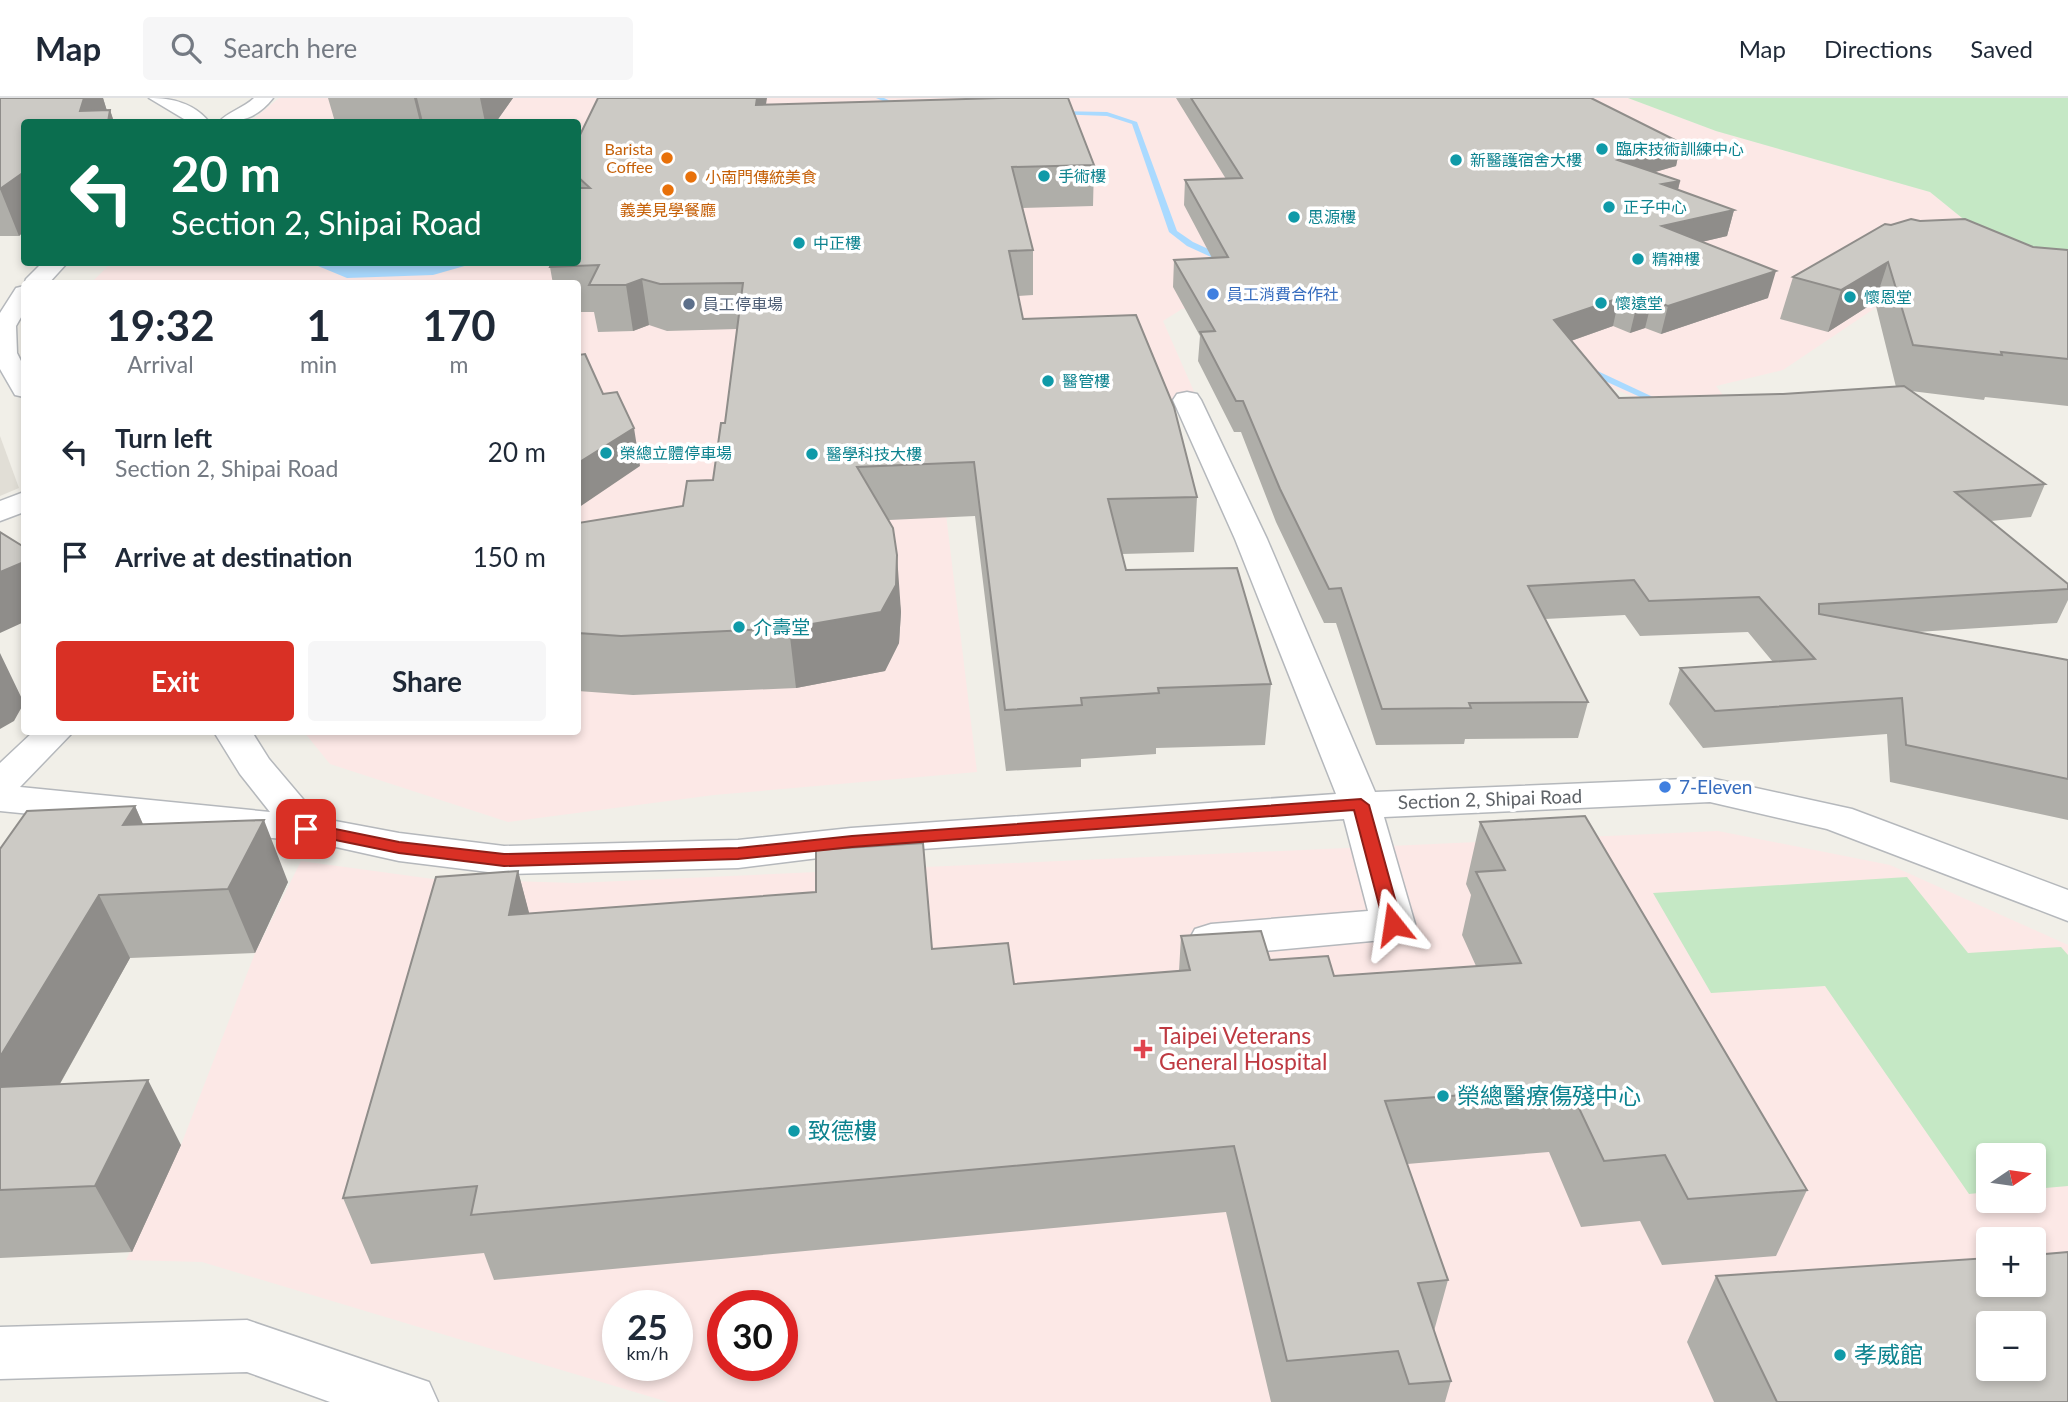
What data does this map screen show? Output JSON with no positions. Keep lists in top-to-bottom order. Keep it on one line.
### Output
{"streets":{"street":["Section 2, Shipai Road"]},"places":{"other":["臨床技術訓練中心","Barista Coffee","新醫護宿舍大樓","手術樓","小南門傳統美食","義美見學餐廳","正子中心","思源樓","中正樓","精神樓","員工消費合作社","懷恩堂","懷遠堂","員工停車場","醫管樓","榮總立體停車場","醫學科技大樓","介壽堂","7-Eleven","榮總醫療傷殘中心","致德樓","孝威館"],"health":["Taipei Veterans General Hospital"]},"north":"right","page":{"header":"Map","search":"Search here","nav":["Map","Directions","Saved"],"turn":["20 m","Section 2, Shipai Road"],"eta":["19:32","Arrival","1","min","170","m"],"list":[{"name":"Turn left","note":"Section 2, Shipai Road","value":"20 m"},{"name":"Arrive at destination","value":"150 m"}],"buttons":["Exit","Share"],"map_buttons":["+","−"],"speed":"25 km/h","limit":"30"}}
